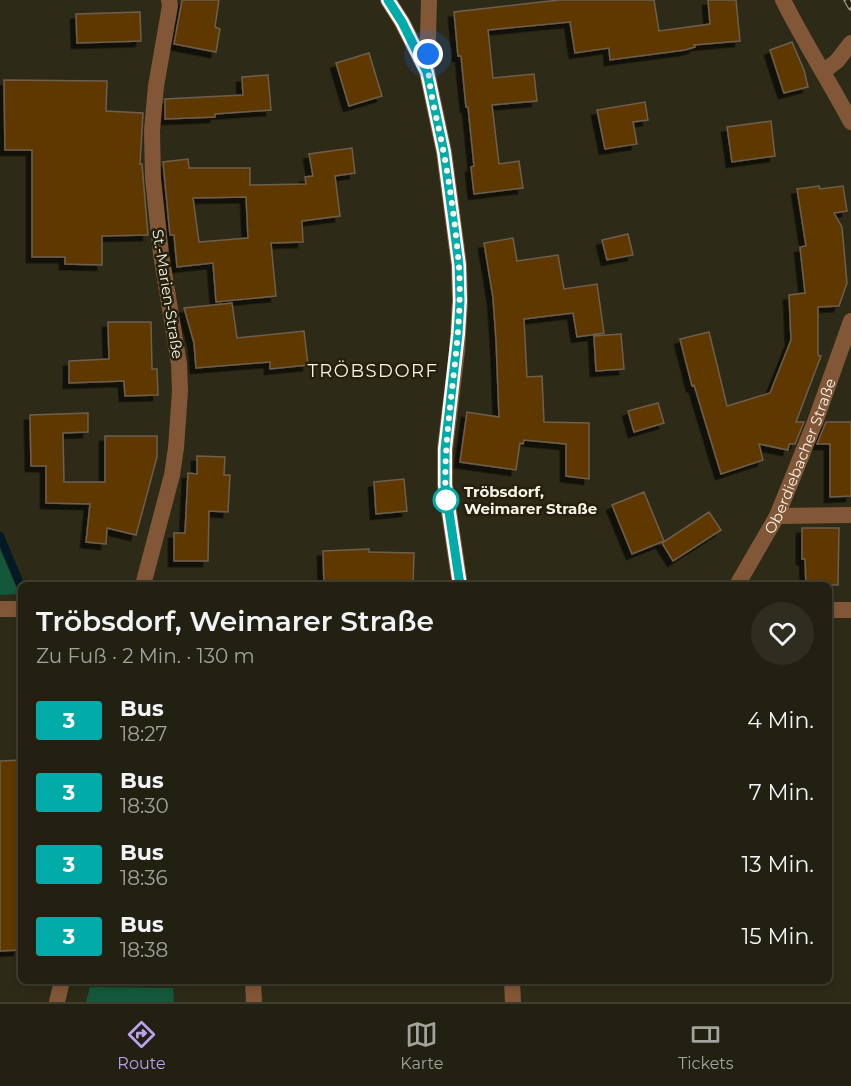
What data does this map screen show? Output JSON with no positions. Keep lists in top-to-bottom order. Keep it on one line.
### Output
{"streets":{"street":["St.-Marien-Straße","Oberdiebacher Straße"]},"districts":["TRÖBSDORF"],"places":["Tröbsdorf, Weimarer Straße"],"lines":["bus line 3"],"page":{"heading":["Tröbsdorf, Weimarer Straße","Zu Fuß · 2 Min. · 130 m"],"list":[{"mark":"3","name":"Bus","note":"18:27","value":"4 Min."},{"mark":"3","name":"Bus","note":"18:30","value":"7 Min."},{"mark":"3","name":"Bus","note":"18:36","value":"13 Min."},{"mark":"3","name":"Bus","note":"18:38","value":"15 Min."}],"tabs":["Route","Karte","Tickets"]}}
